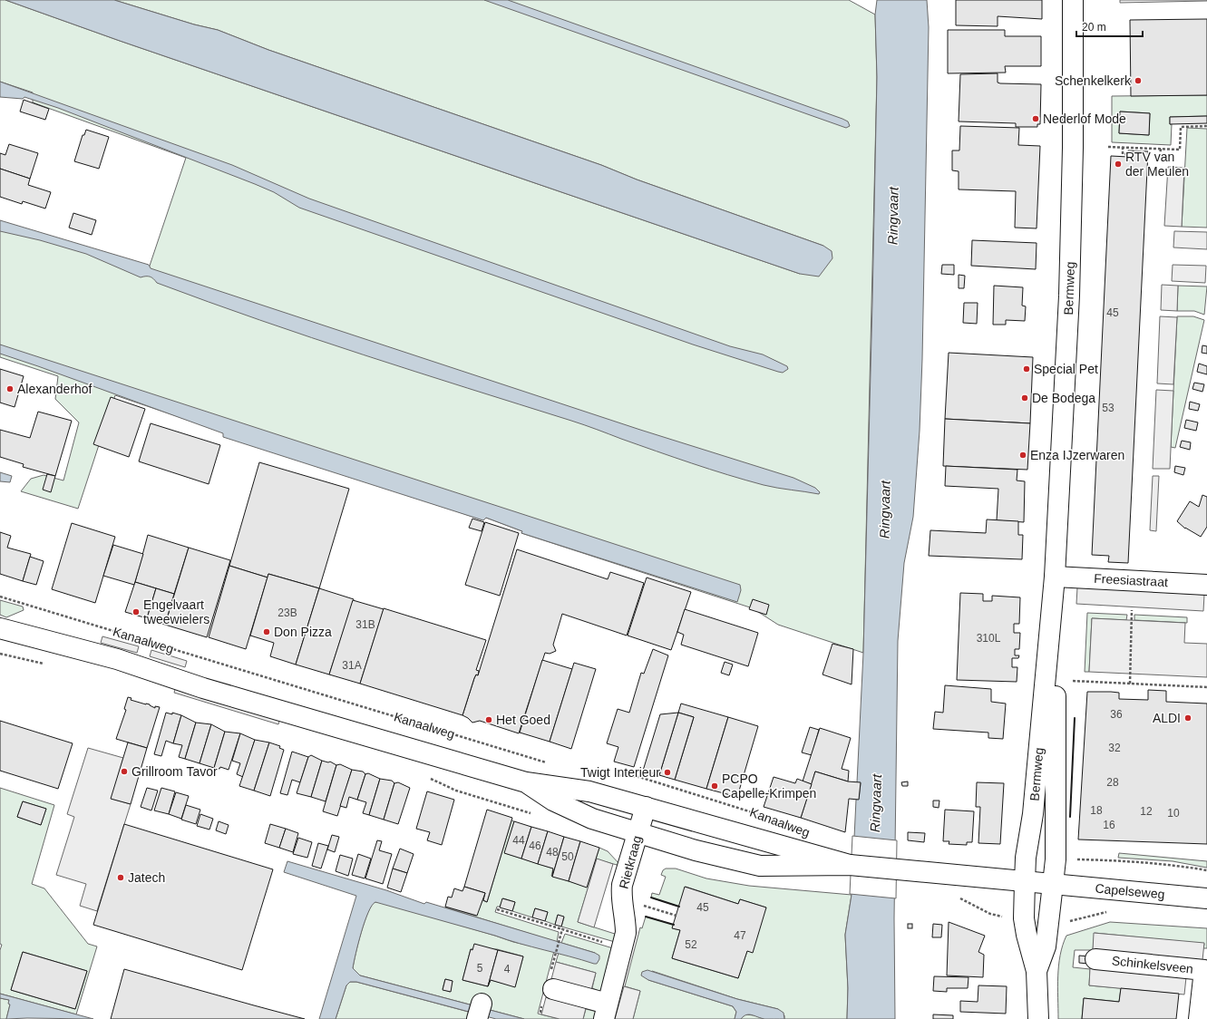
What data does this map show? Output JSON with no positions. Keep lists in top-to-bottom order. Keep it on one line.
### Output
{"streets":{"street":["Bermweg","Freesiastraat","Kanaalweg","Rietkraag","Capelseweg","Schinkelsveen"]},"crossings":[["Bermweg","Freesiastraat"],["Bermweg","Kanaalweg"],["Bermweg","Capelseweg"],["Kanaalweg","Rietkraag"],["Kanaalweg","Capelseweg"]],"water":["Ringvaart"],"places":["Schenkelkerk","Nederlof Mode","RTV van der Meulen","Special Pet","Alexanderhof","De Bodega","Enza IJzerwaren","Engelvaart tweewielers","Don Pizza","ALDI","Het Goed","Grillroom Tavor","Twigt Interieur","PCPO Capelle-Krimpen","Jatech"],"house_numbers":["45","53","23B","31B","310L","31A","36","32","28","18","12","10","16","44","46","48","50","45","47","52","5","4"],"scale_bar":"20 m"}
